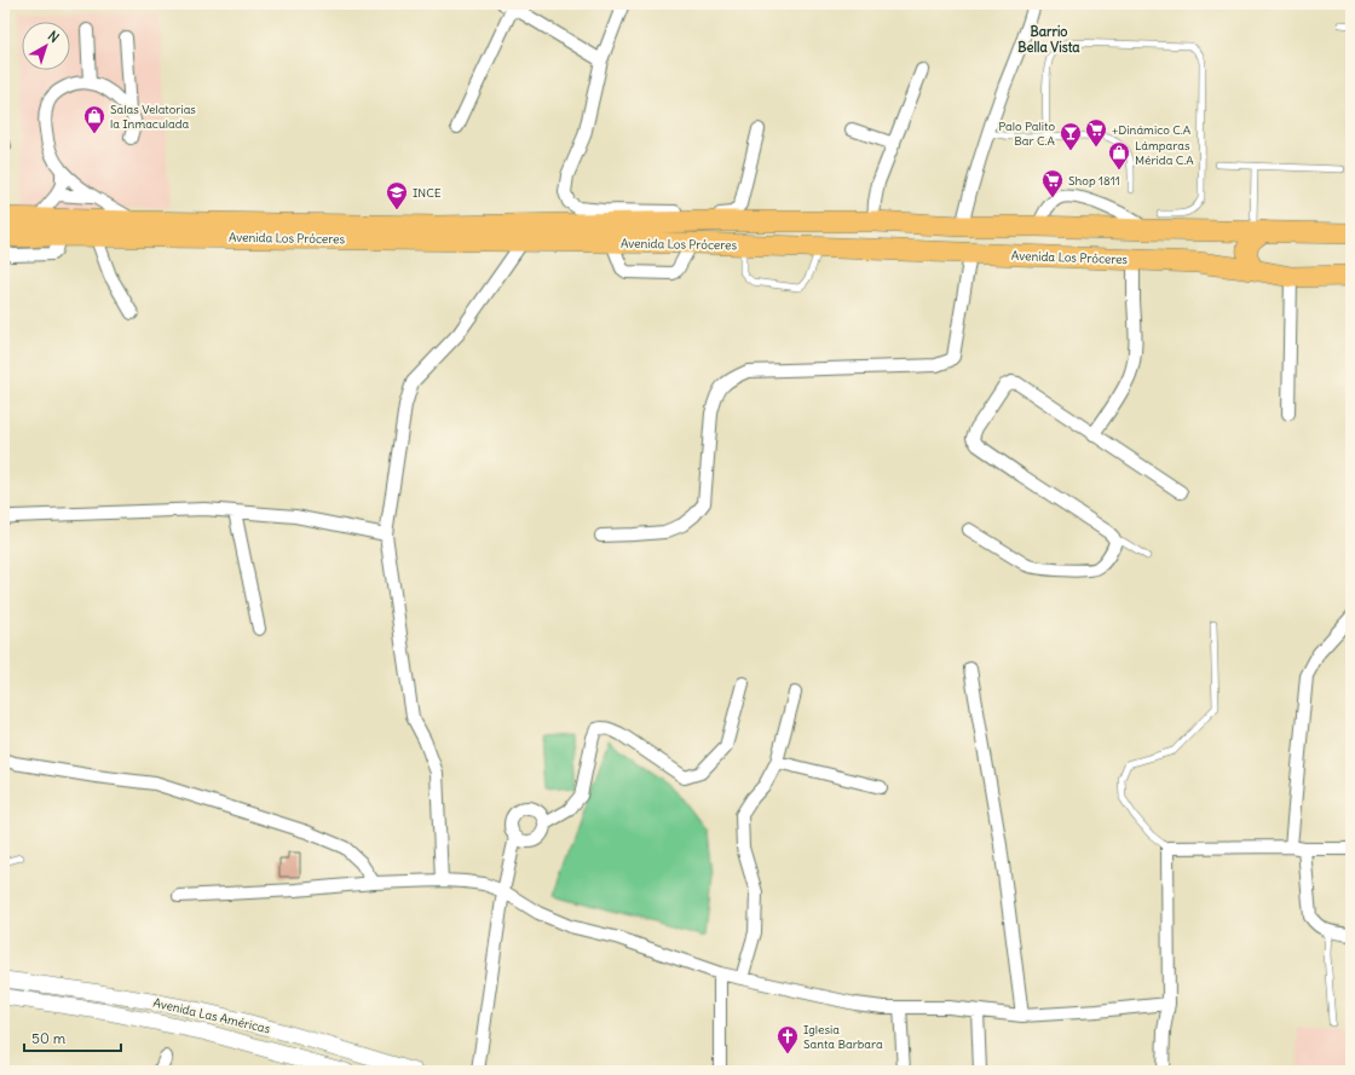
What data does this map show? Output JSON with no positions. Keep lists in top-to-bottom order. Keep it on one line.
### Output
{"streets":{"highway":["Avenida Los Próceres"],"street":["Avenida Las Américas"]},"districts":["Barrio Bella Vista"],"places":{"shop":["Salas Velatorias la Inmaculada","Lámparas Mérida C.A"],"supermarket":["+Dinámico C.A","Shop 1811"],"bar":["Palo Palito Bar C.A"],"school or university":["INCE"],"church":["Iglesia Santa Barbara"]},"scale_bar":"50 m","north":"top right"}
